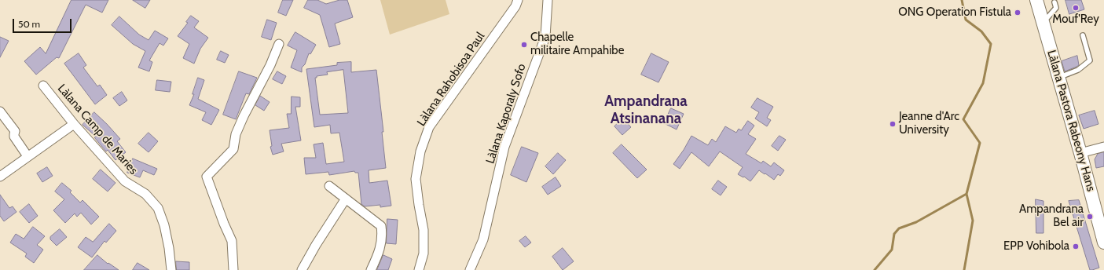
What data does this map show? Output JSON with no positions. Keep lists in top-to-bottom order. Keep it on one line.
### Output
{"streets":{"main road":["Làlana Pastora Rabeony Hans"],"street":["Làlana Rahobisoa Paul","Làlana Kaporaly Sofo","Làlana Camp de Maries"]},"districts":["Ampandrana Atsinanana"],"places":["Mouf'Rey","ONG Operation Fistula","Chapelle militaire Ampahibe","Jeanne d'Arc University","Ampandrana Bel air","EPP Vohibola"],"scale_bar":"50 m"}
